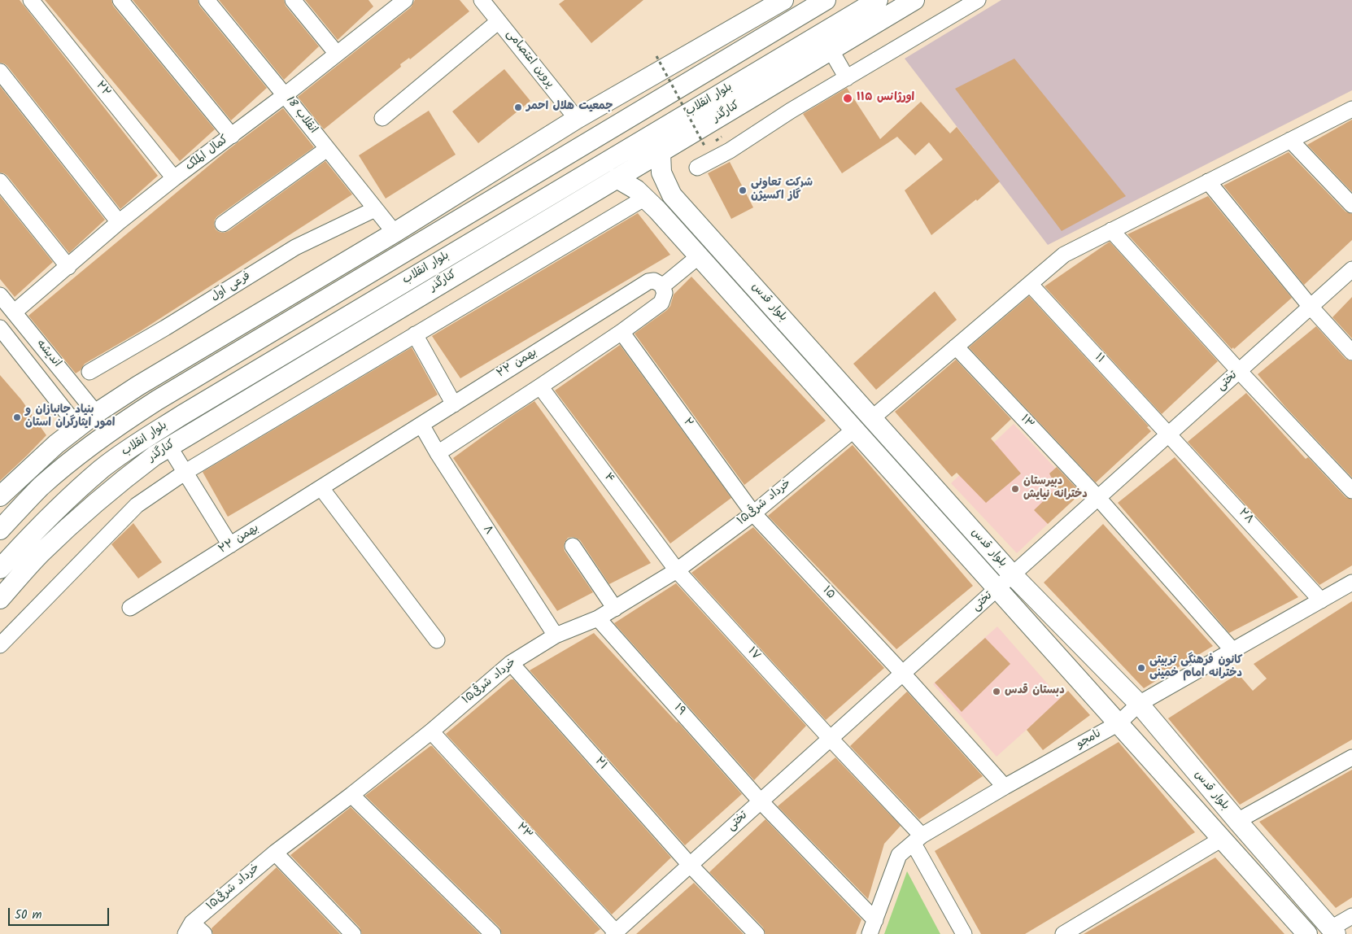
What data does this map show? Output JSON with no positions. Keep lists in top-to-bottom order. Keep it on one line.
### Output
{"streets":{"main road":["بلوار انقلاب","کنارگذر","بلوار قدس"],"street":["پروین اعتصامی","۲۲","انقلاب 18","کمال الملک","فرعی اول","اندیشه","۱۱","۲۲ بهمن","تختی","۱۳","۲","۴","۱۵خرداد شرقی","۲۸","۸","۱۵","۱۷","۱۹","نامجو","۲۱","۲۳"]},"crossings":[["۲۲","کمال الملک"],["کنارگذر","بلوار قدس"],["انقلاب 18","کمال الملک"],["انقلاب 18","فرعی اول"],["کمال الملک","اندیشه"],["بلوار قدس","تختی"],["بلوار قدس","۱۵خرداد شرقی"],["بلوار قدس","نامجو"],["۱۱","تختی"],["۱۱","۲۸"],["۲۲ بهمن","۸"],["تختی","۱۳"],["تختی","۲۸"],["تختی","۱۵"],["تختی","۱۷"],["تختی","۱۹"],["تختی","۲۱"],["تختی","۲۳"],["۱۳","نامجو"],["۲","۱۵خرداد شرقی"],["۲","۱۵"],["۴","۱۵خرداد شرقی"],["۴","۱۷"],["۱۵خرداد شرقی","۸"],["۱۵خرداد شرقی","۱۵"],["۱۵خرداد شرقی","۱۷"],["۱۵خرداد شرقی","۱۹"],["۱۵خرداد شرقی","۲۱"],["۱۵خرداد شرقی","۲۳"],["۲۸","نامجو"],["۱۵","نامجو"],["۱۷","نامجو"],["۱۹","نامجو"]],"places":["اورژانس ۱۱۵","جمعیت هلال احمر","شرکت تعاونی گاز اکسیژن","بنیاد جانبازان و امور ایثارگران استان","دبیرستان دخترانه نیایش","کانون فرهنگی تربیتی دخترانه امام خمینی","دبستان قدس"],"scale_bar":"50 m"}
